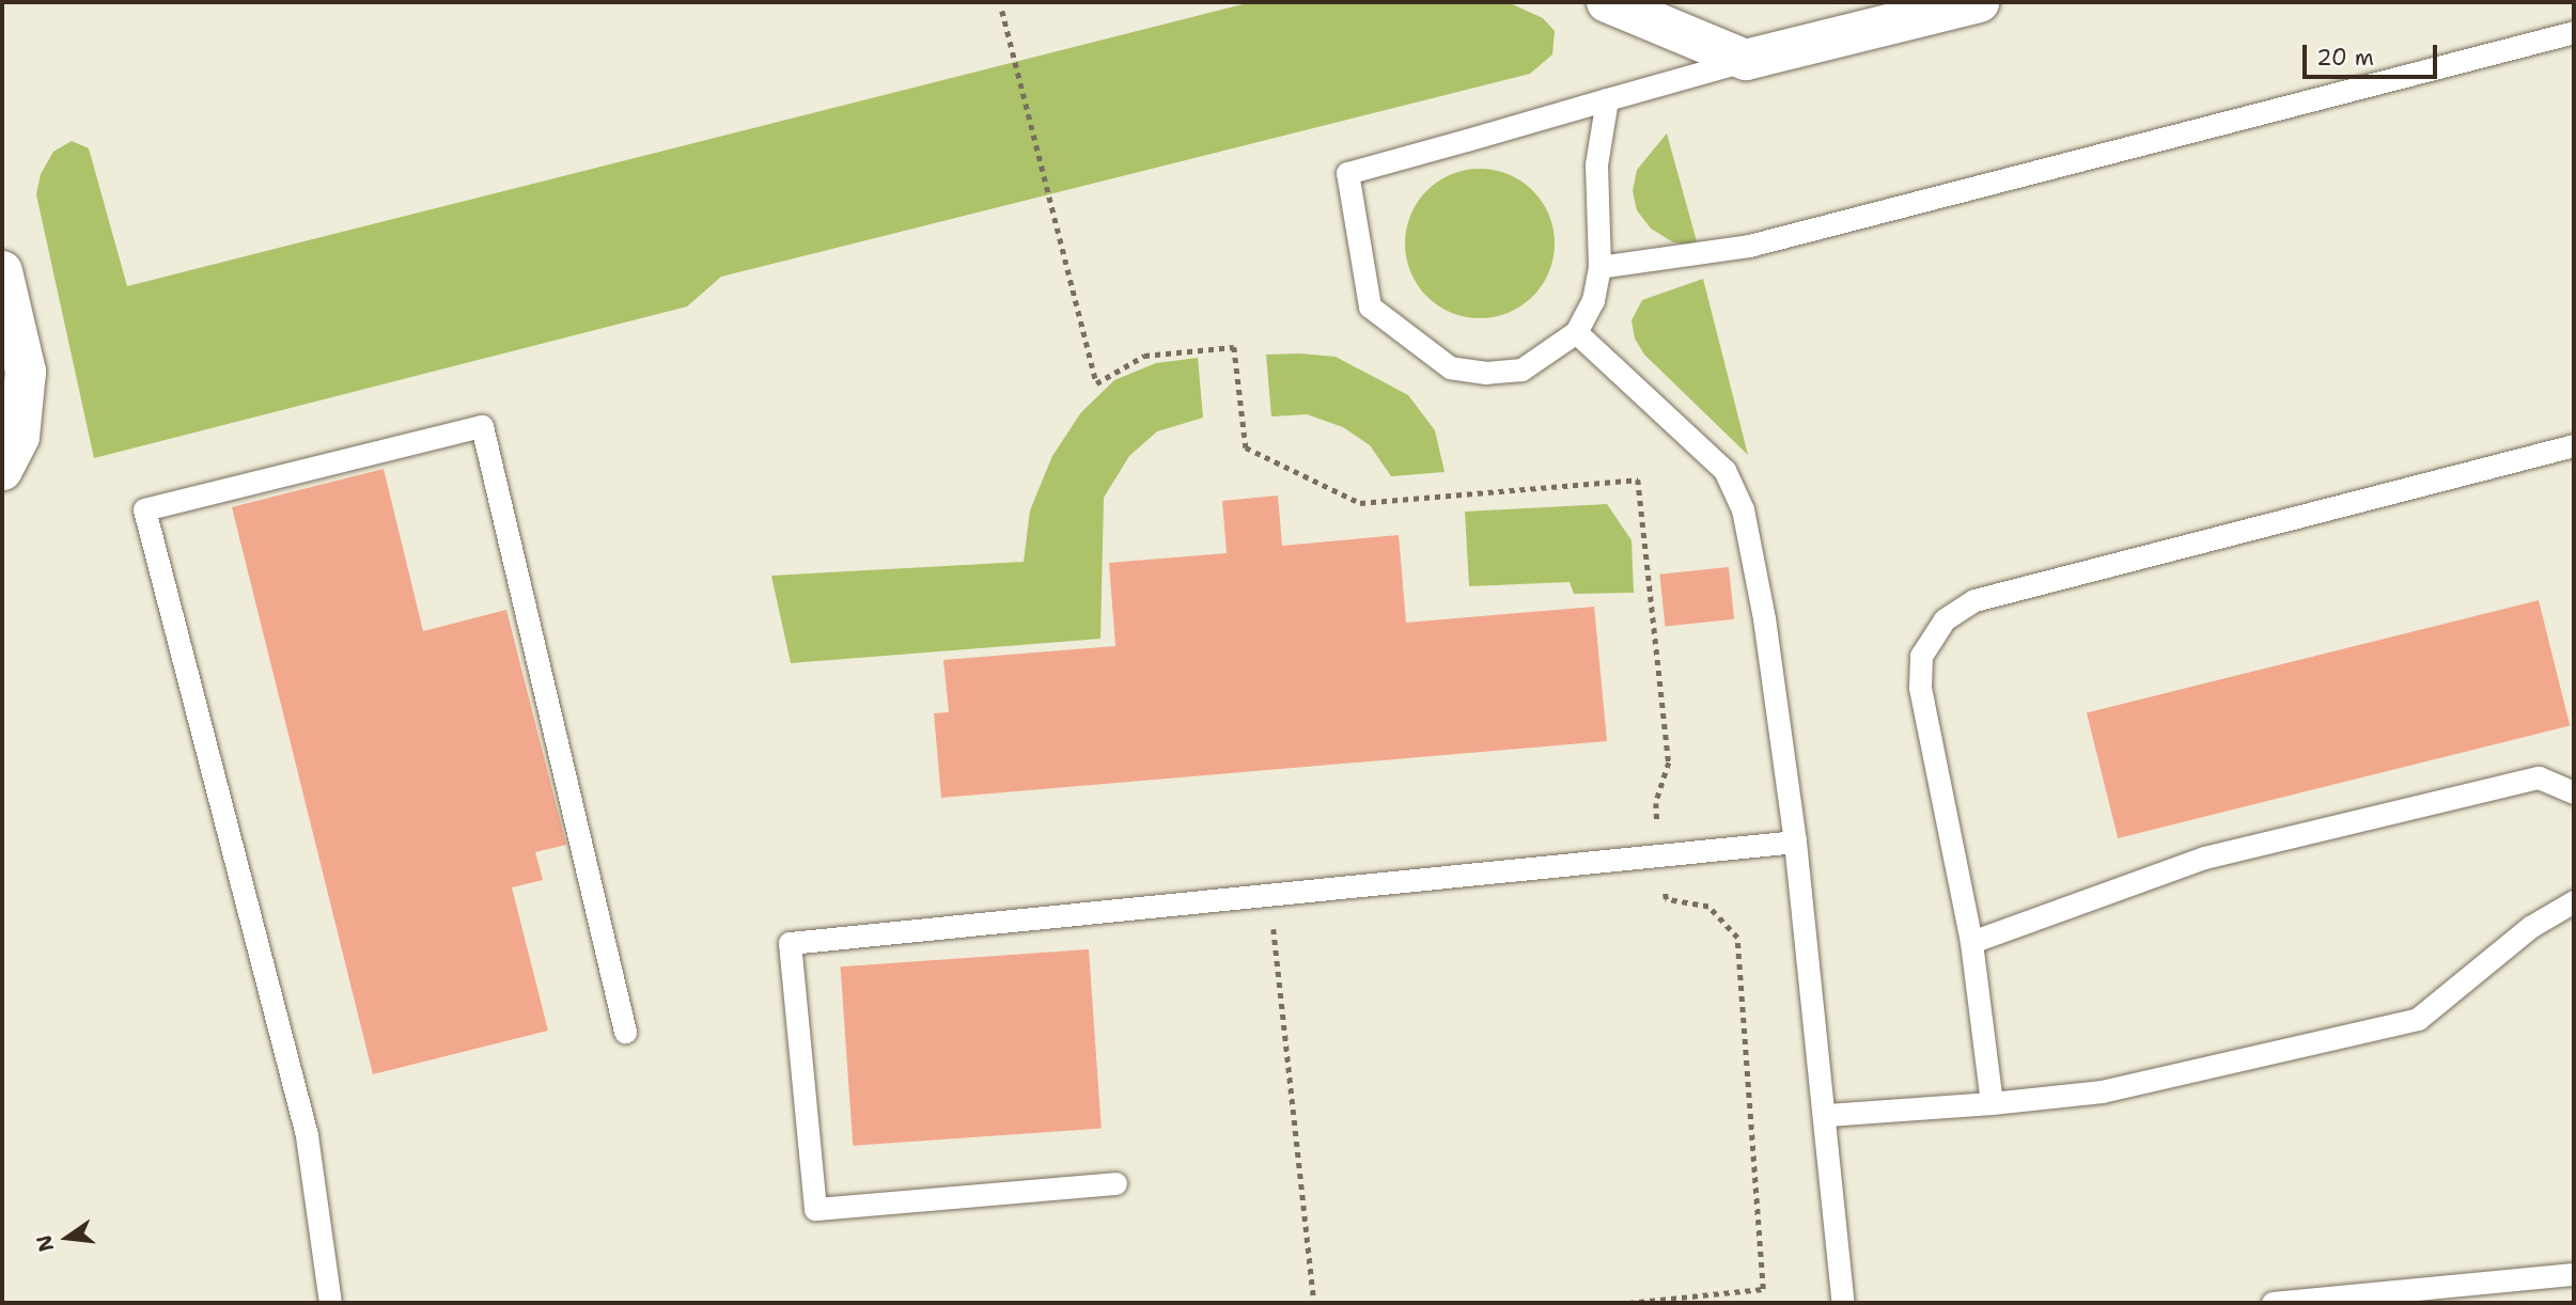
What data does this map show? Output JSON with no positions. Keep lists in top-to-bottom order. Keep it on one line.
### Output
{"scale_bar":"20 m","north":"left"}
